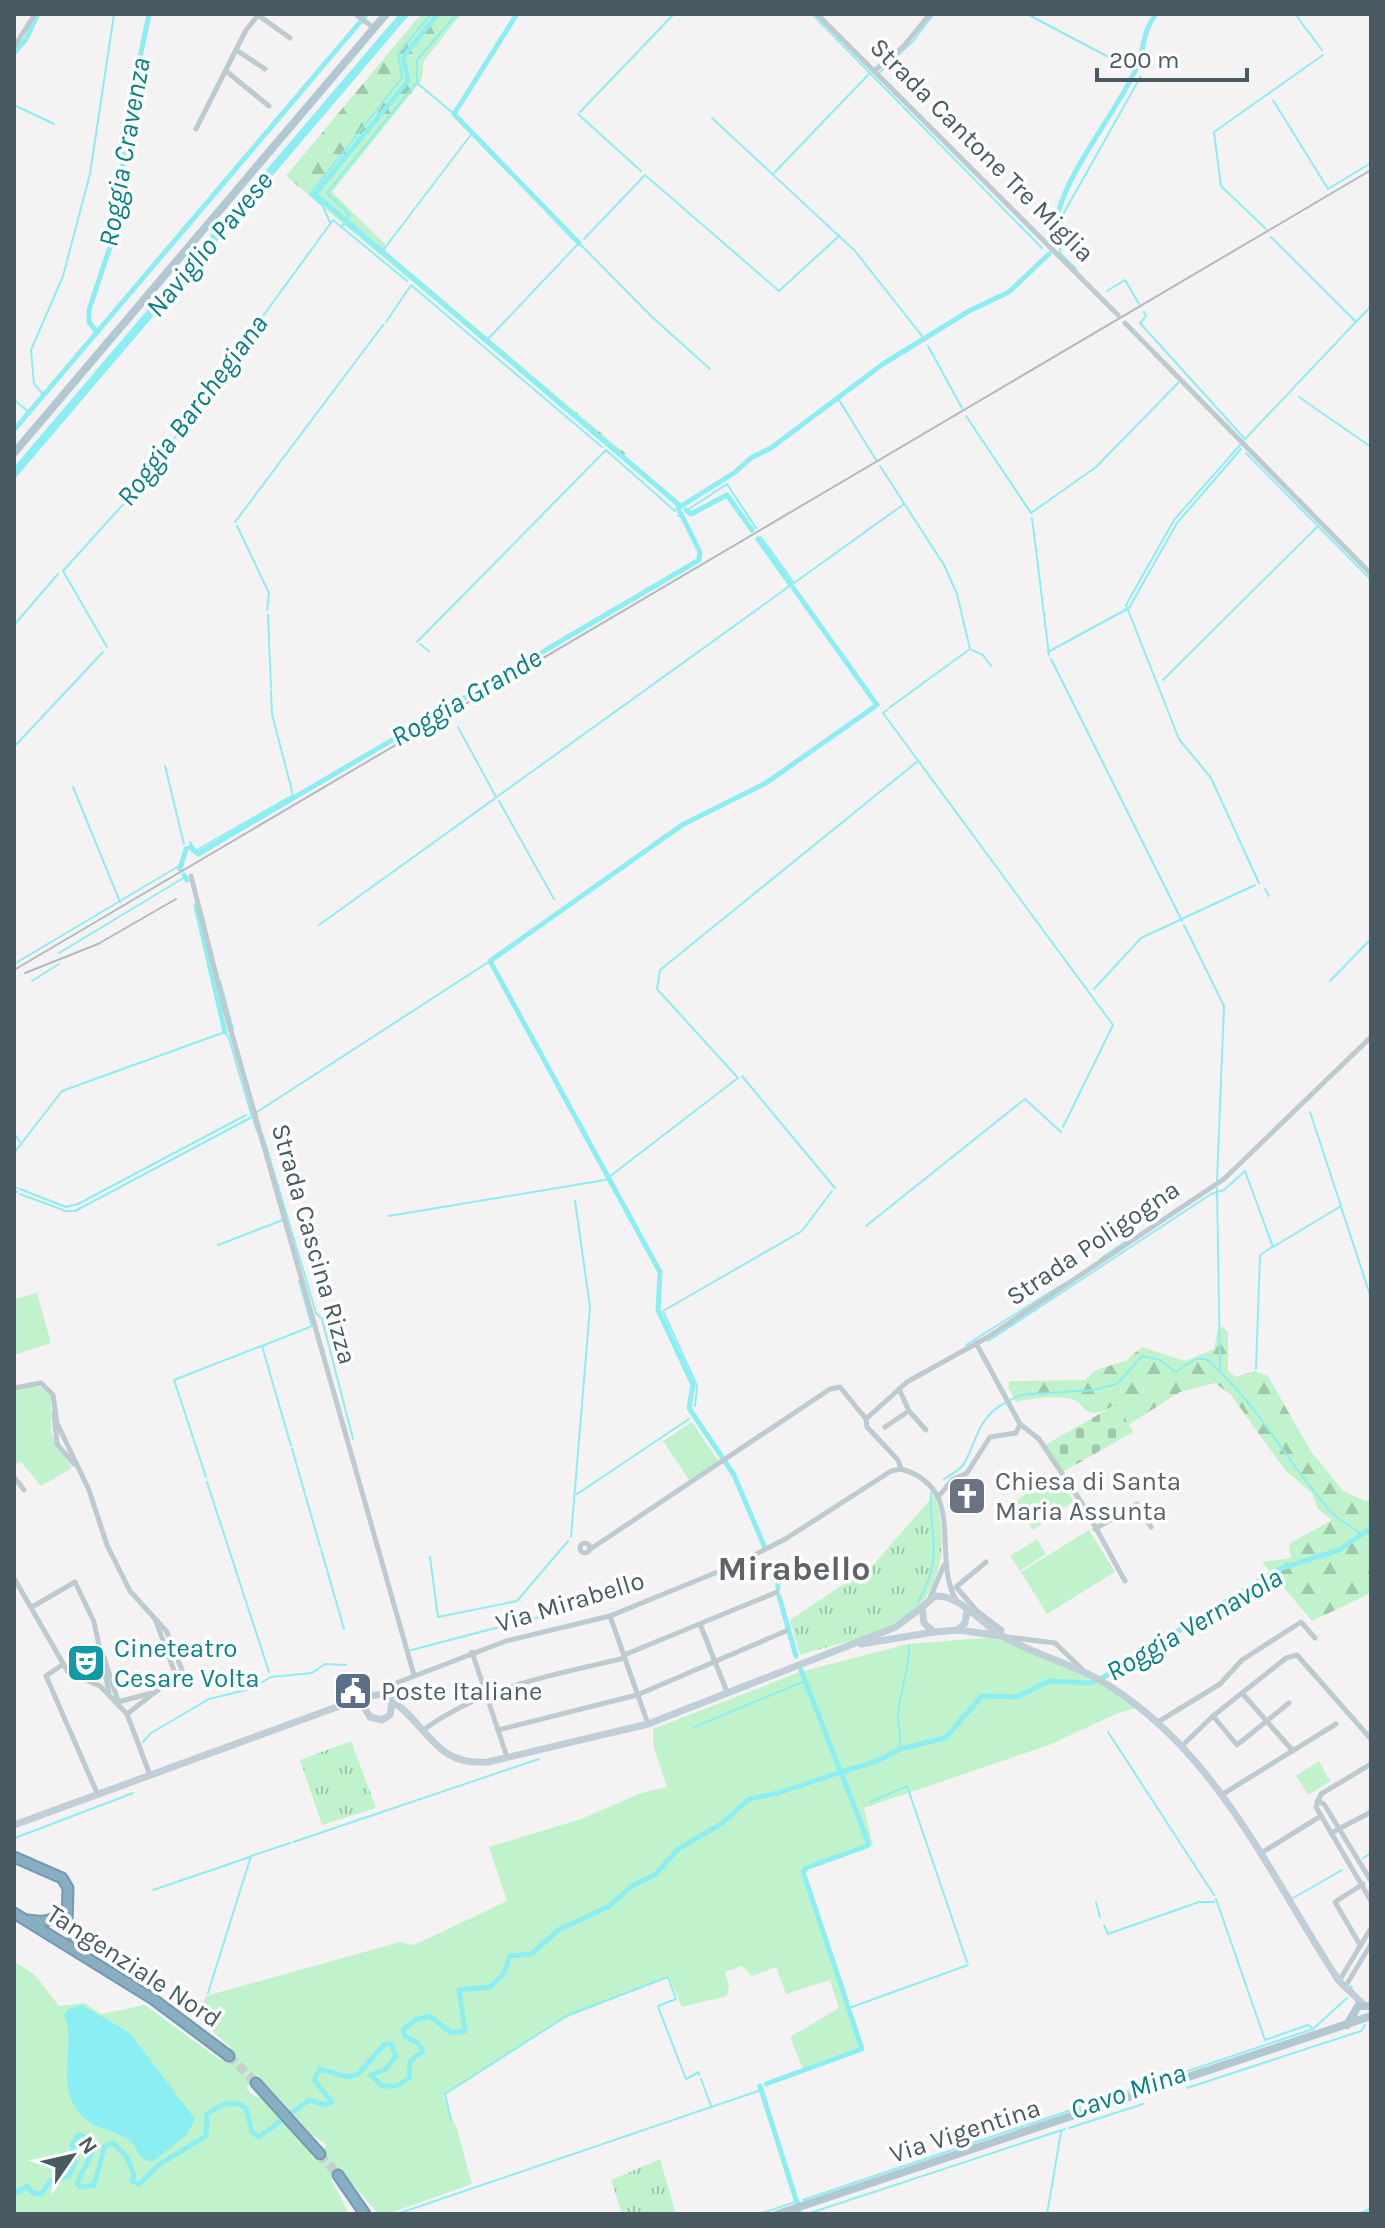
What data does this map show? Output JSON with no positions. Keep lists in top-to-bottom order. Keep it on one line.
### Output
{"streets":{"highway":["Tangenziale Nord"],"main road":["Via Vigentina"],"street":["Strada Cantone Tre Miglia","Strada Poligogna","Strada Cascina Rizza","Via Mirabello"]},"crossings":[["Strada Cascina Rizza","Via Mirabello"]],"districts":["Mirabello"],"water":["Roggia Cravenza","Naviglio Pavese","Roggia Barchegiana","Roggia Grande","Roggia Vernavola","Cavo Mina"],"places":{"church":["Chiesa di Santa Maria Assunta"],"theatre":["Cineteatro Cesare Volta"],"public building":["Poste Italiane"]},"scale_bar":"200 m","north":"top right"}
